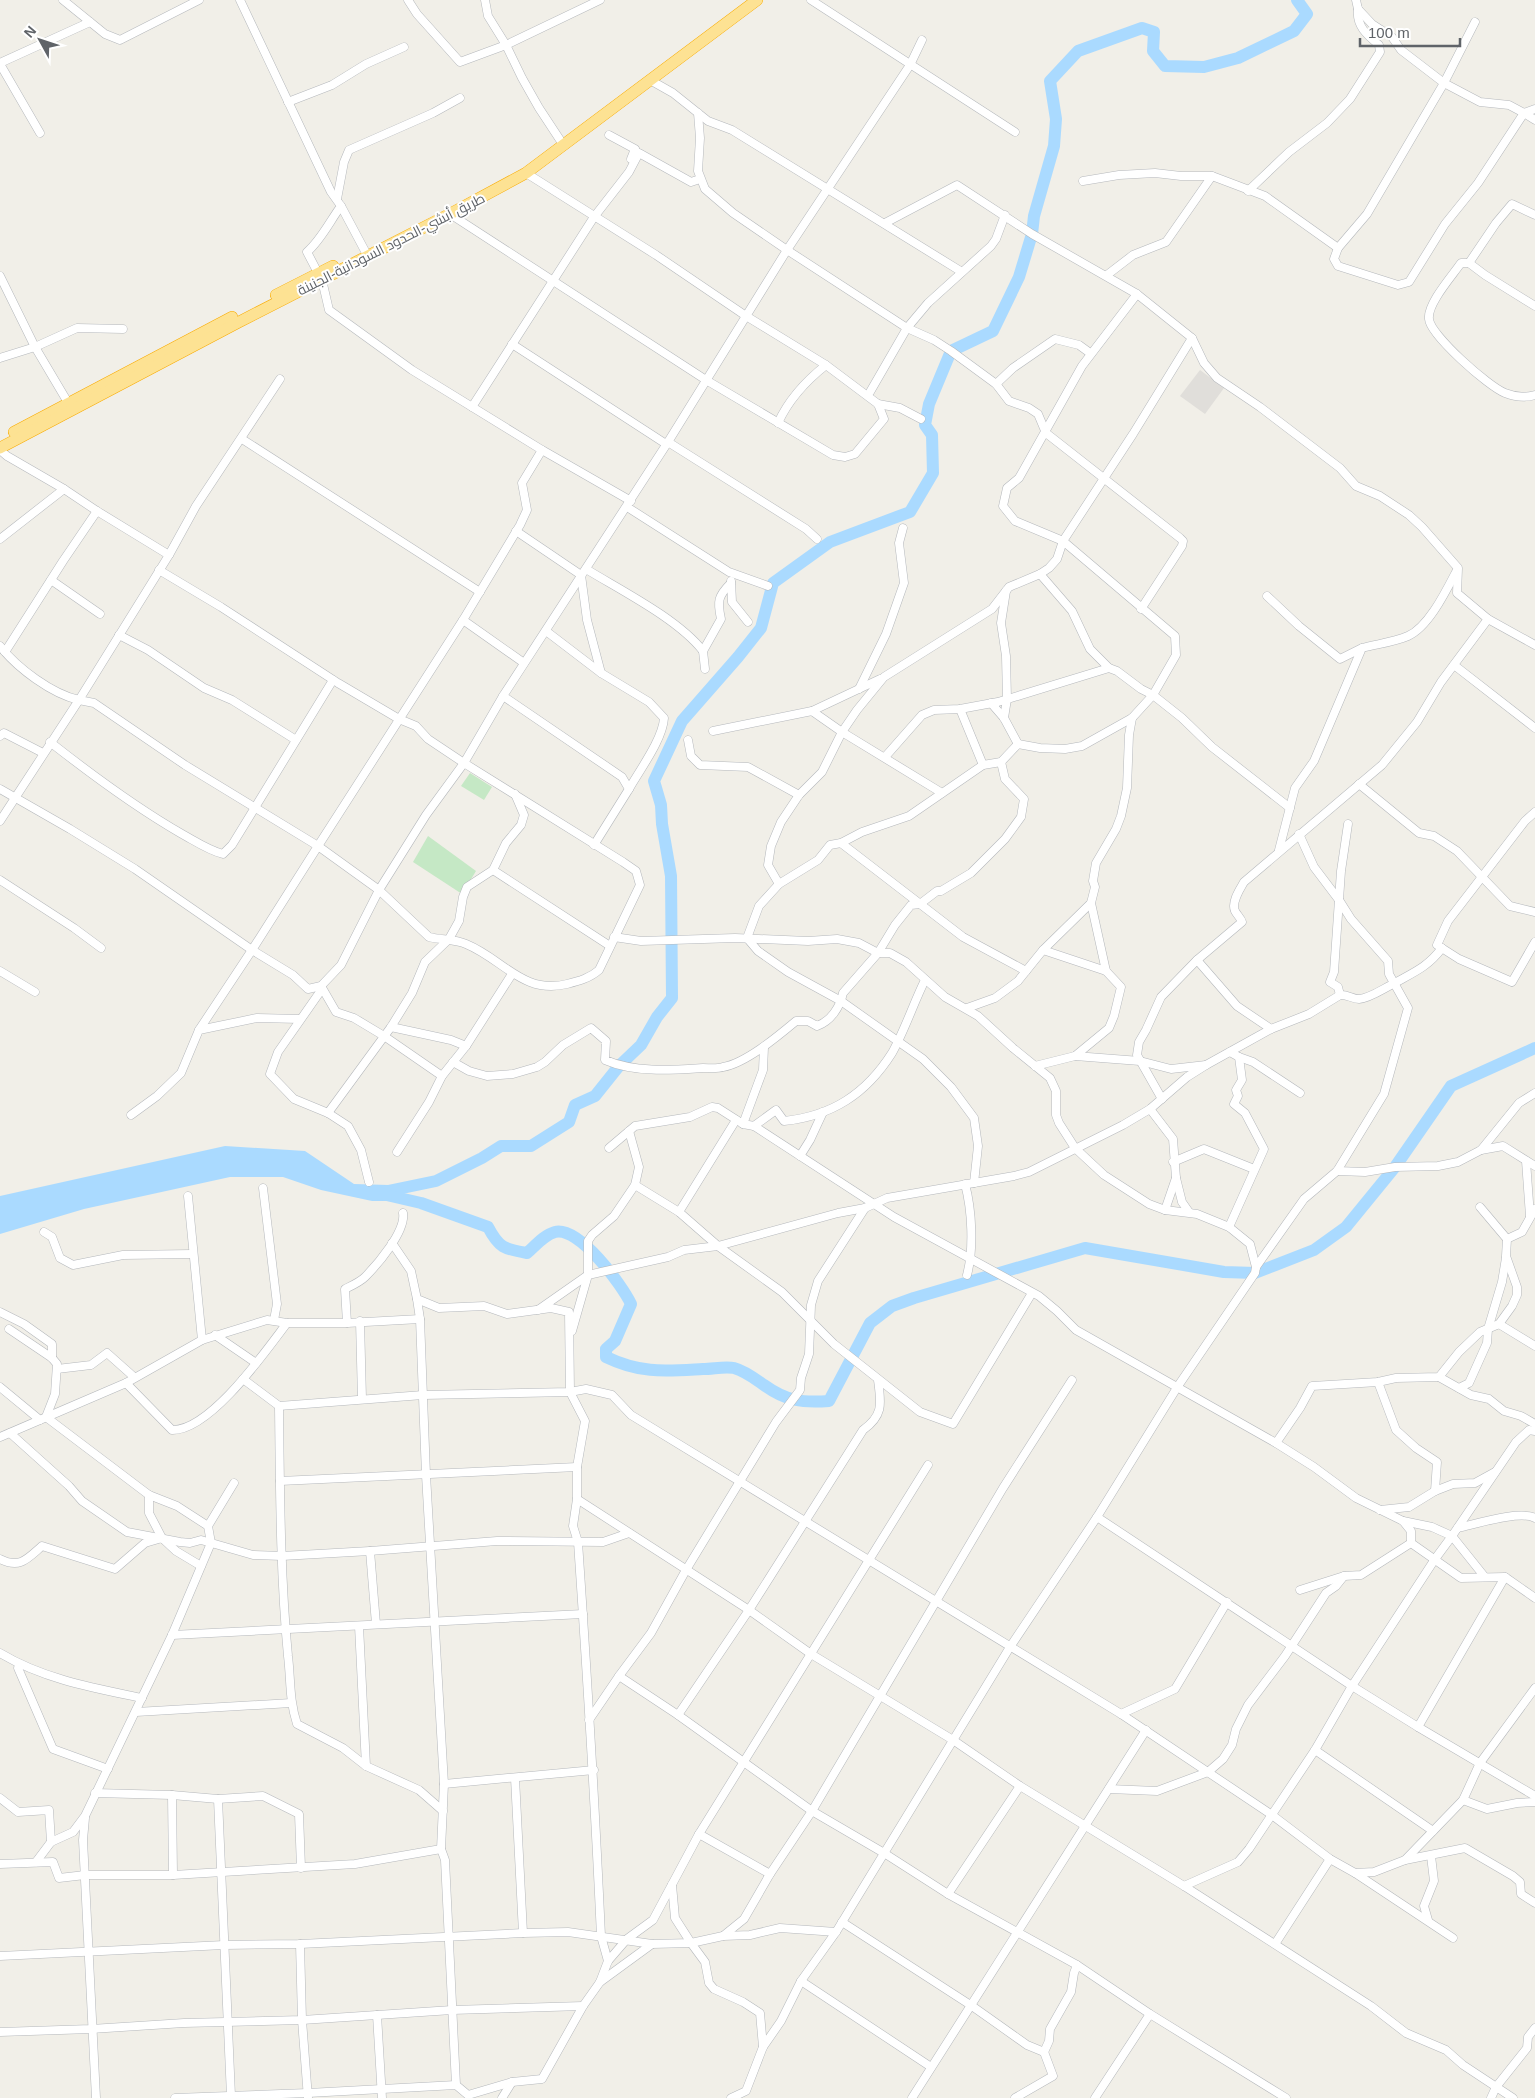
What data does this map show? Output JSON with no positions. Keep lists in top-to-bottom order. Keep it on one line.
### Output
{"streets":{"highway":["طريق أبشي-الحدود السودانية-الجنينة"]},"scale_bar":"100 m","north":"top left"}
